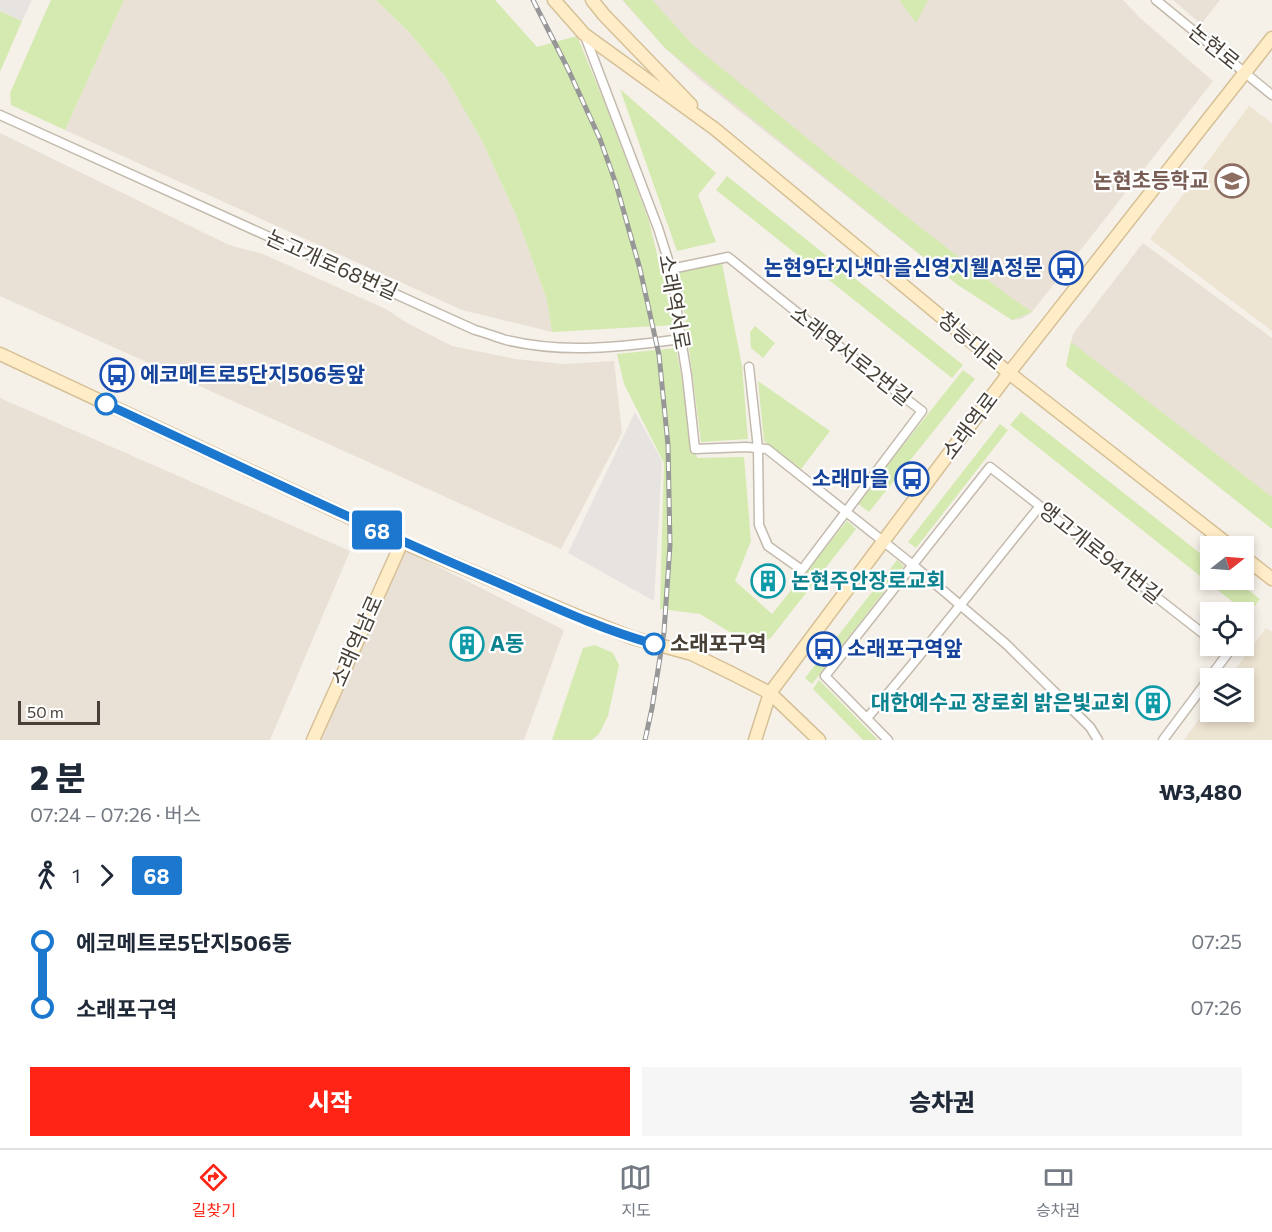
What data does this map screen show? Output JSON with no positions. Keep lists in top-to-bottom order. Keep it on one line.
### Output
{"streets":{"street":["논현로","논고개로68번길","소래역서로","청능대로","소래역서로2번길","소래역로","앵고개로941번길","소래역남로"]},"crossings":[["논현로","소래역로"],["논고개로68번길","소래역서로"],["소래역서로","청능대로"],["소래역서로","소래역서로2번길"],["소래역서로","소래역로"],["소래역서로","앵고개로941번길"],["청능대로","소래역로"]],"places":{"school or university":["논현초등학교"],"bus stop":["논현9단지냇마을신영지웰A정문","에코메트로5단지506동앞","소래마을","소래포구역앞"],"building":["논현주안장로교회","A동","대한예수교 장로회 밝은빛교회"],"other":["소래포구역"]},"lines":["bus line 68"],"scale_bar":"50 m","north":"right","page":{"on_map":"68","scale":"50 m","heading":["2 분","07:24 – 07:26 · 버스","₩3,480"],"legs":["1","68"],"list":[{"name":"에코메트로5단지506동","value":"07:25"},{"name":"소래포구역","value":"07:26"}],"buttons":["시작","승차권"],"tabs":["길찾기","지도","승차권"]}}
